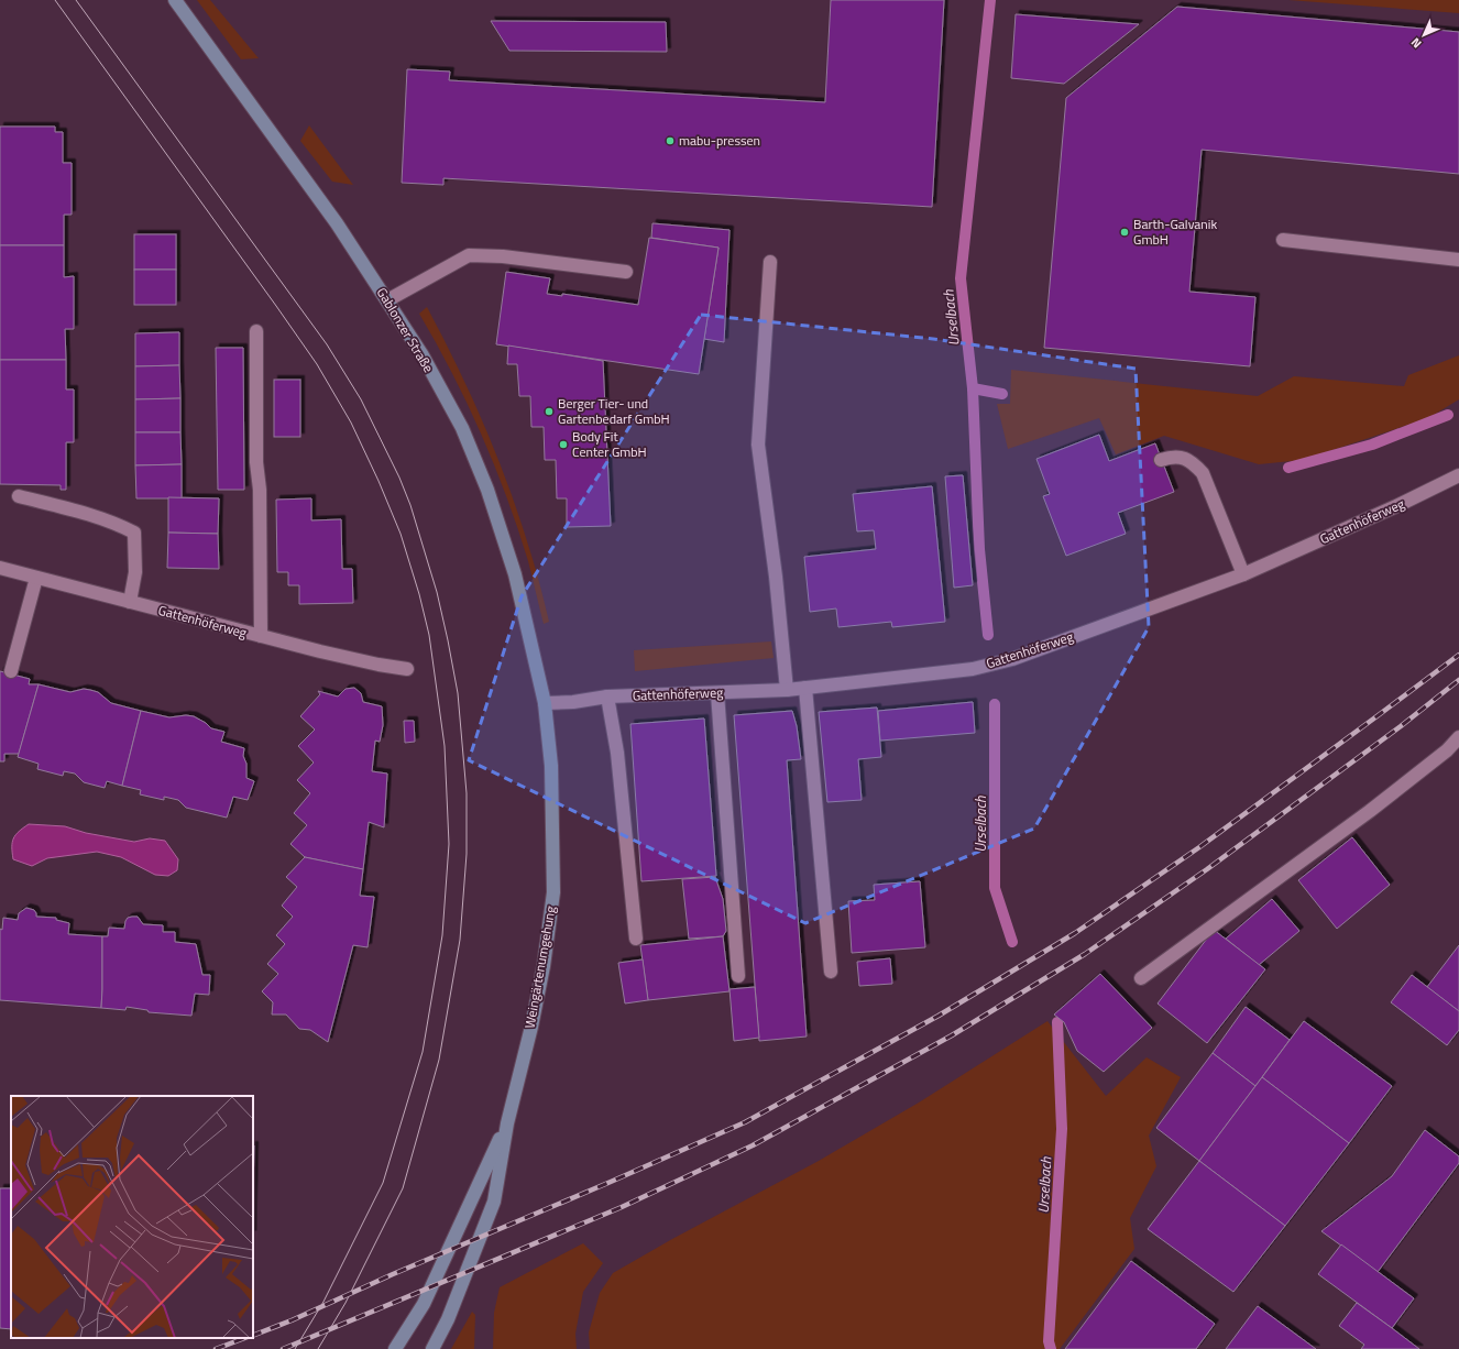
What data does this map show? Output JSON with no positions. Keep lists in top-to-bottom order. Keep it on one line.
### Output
{"streets":{"main road":["Gablonzer Straße","Weingärtenumgehung"],"street":["Gattenhöferweg"]},"crossings":[["Gablonzer Straße","Gattenhöferweg"],["Gablonzer Straße","Weingärtenumgehung"],["Gattenhöferweg","Weingärtenumgehung"]],"water":["Urselbach"],"places":["mabu-pressen","Barth-Galvanik GmbH","Berger Tier- und Gartenbedarf GmbH","Body Fit Center GmbH"],"north":"bottom left"}
